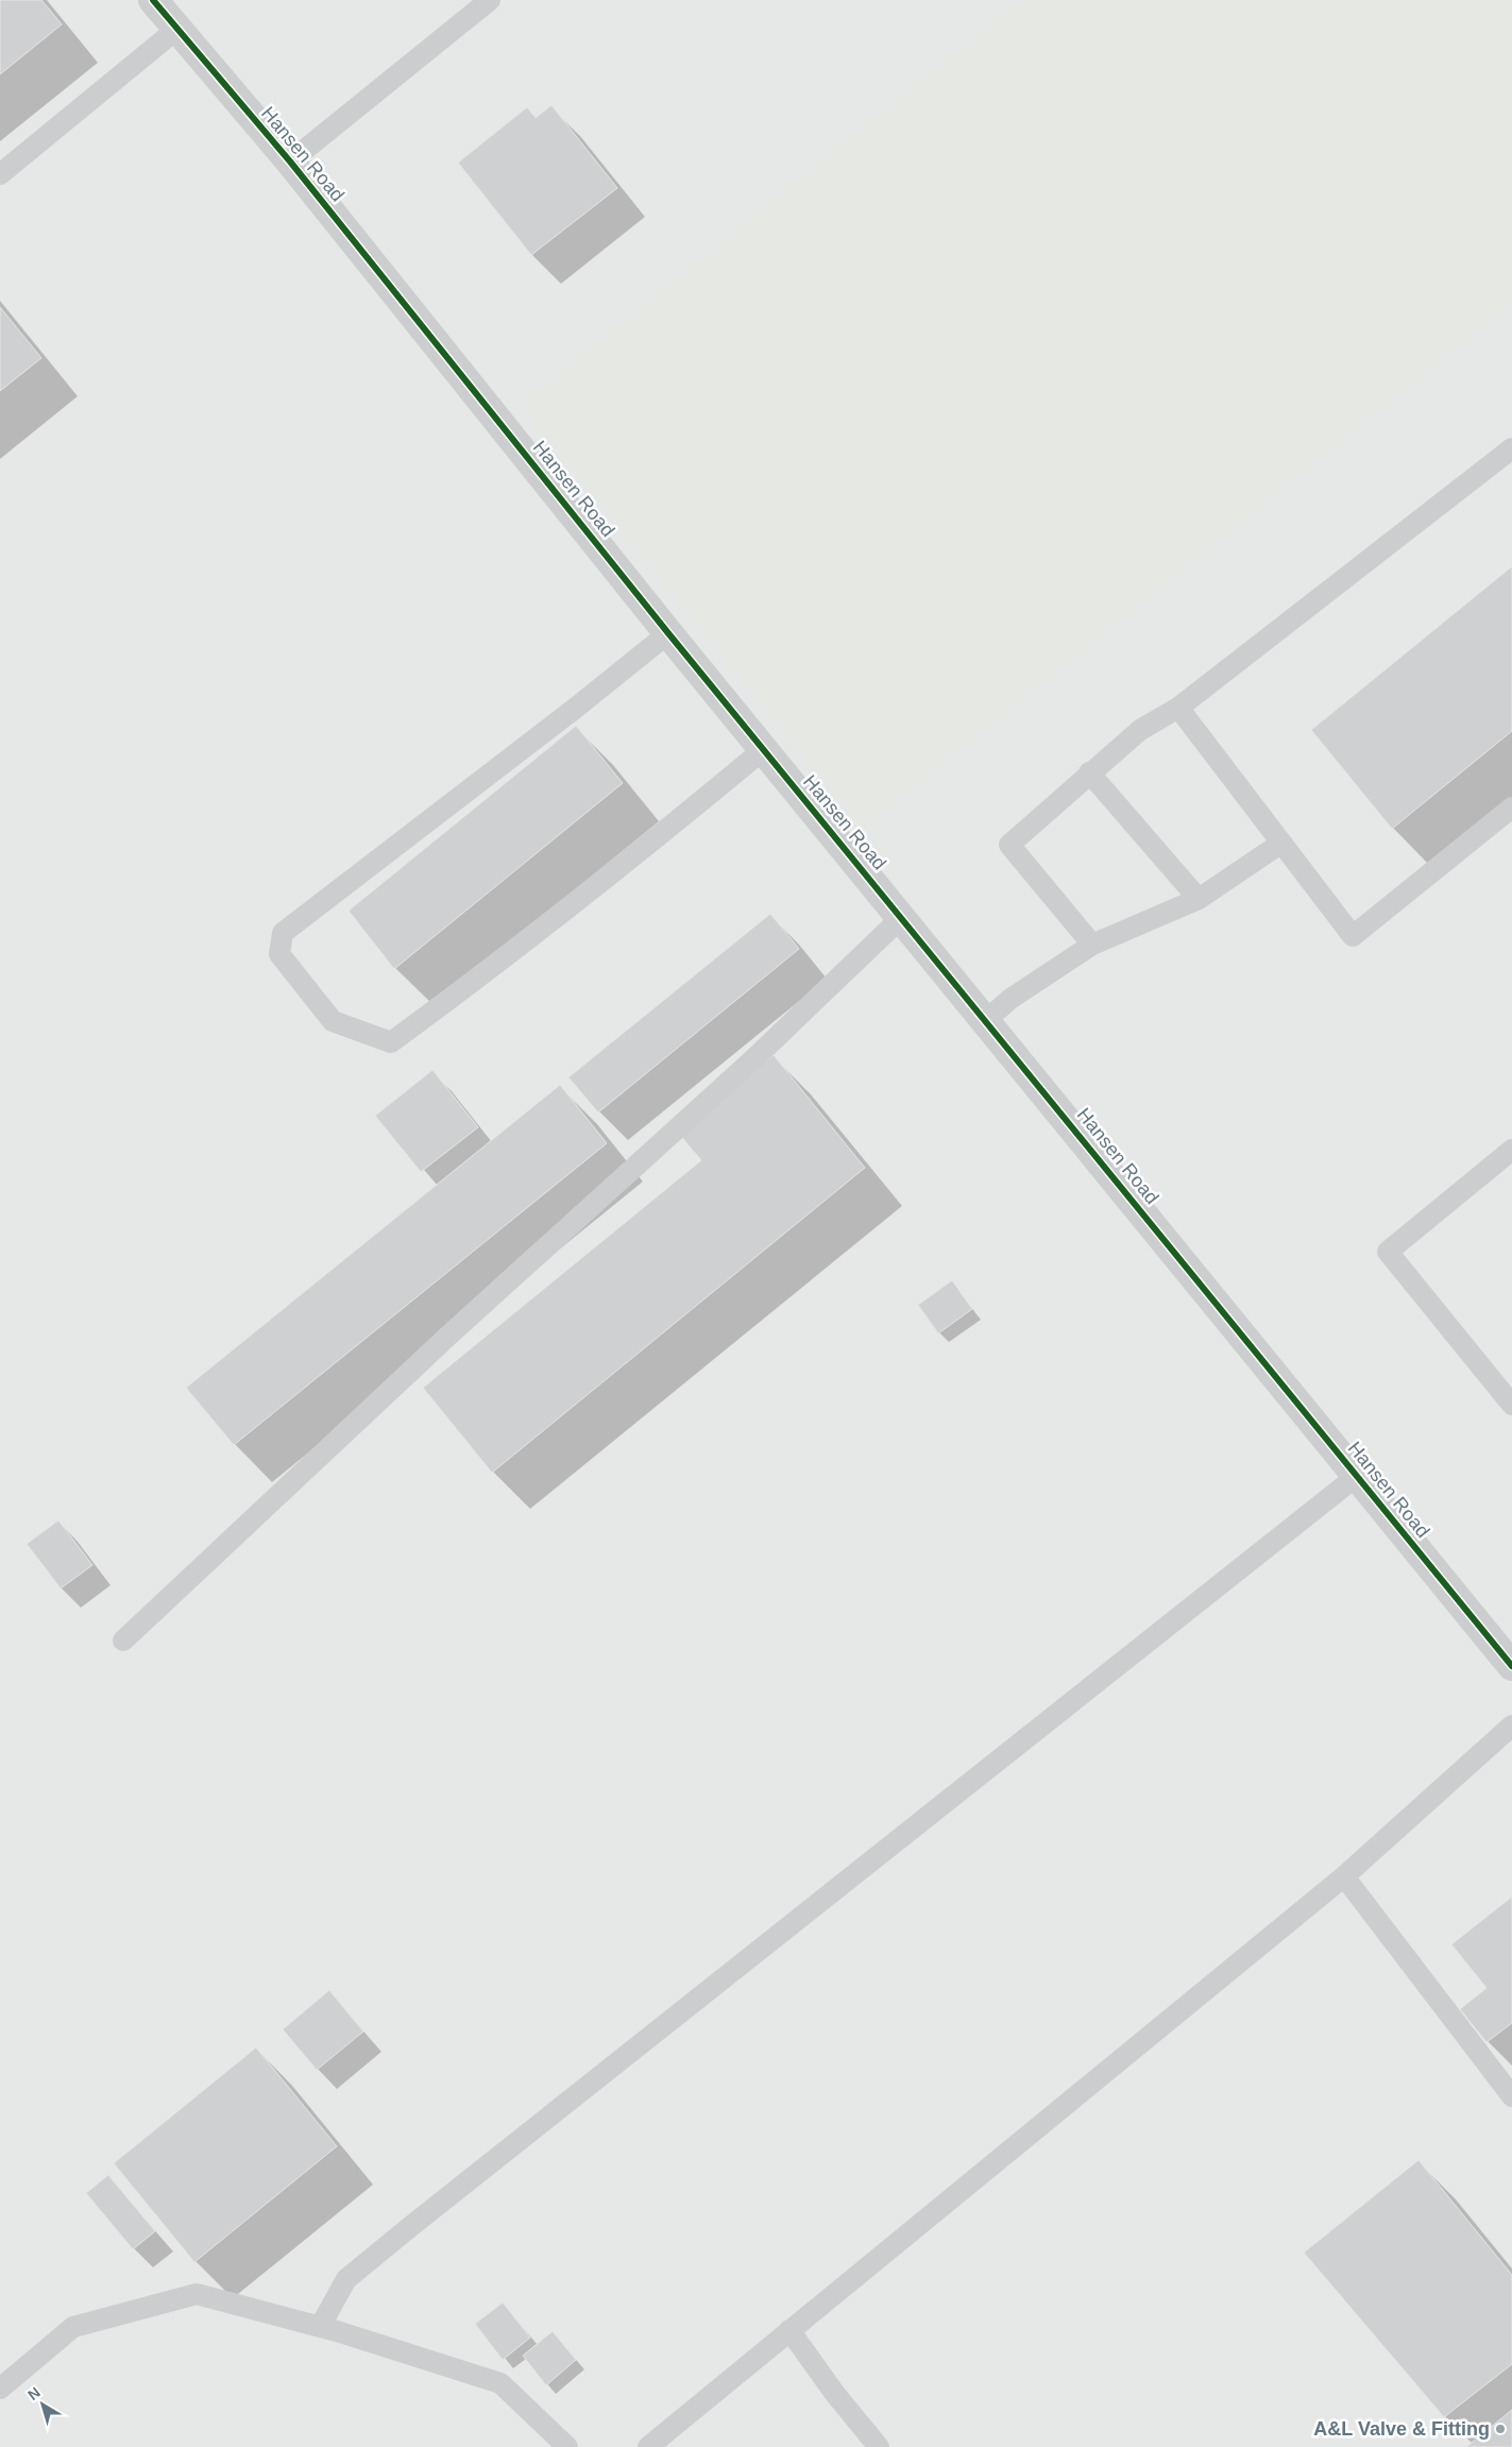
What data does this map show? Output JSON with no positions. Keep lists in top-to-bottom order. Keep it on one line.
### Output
{"streets":{"street":["Hansen Road"]},"places":["A&L Valve & Fitting"],"north":"top left"}
